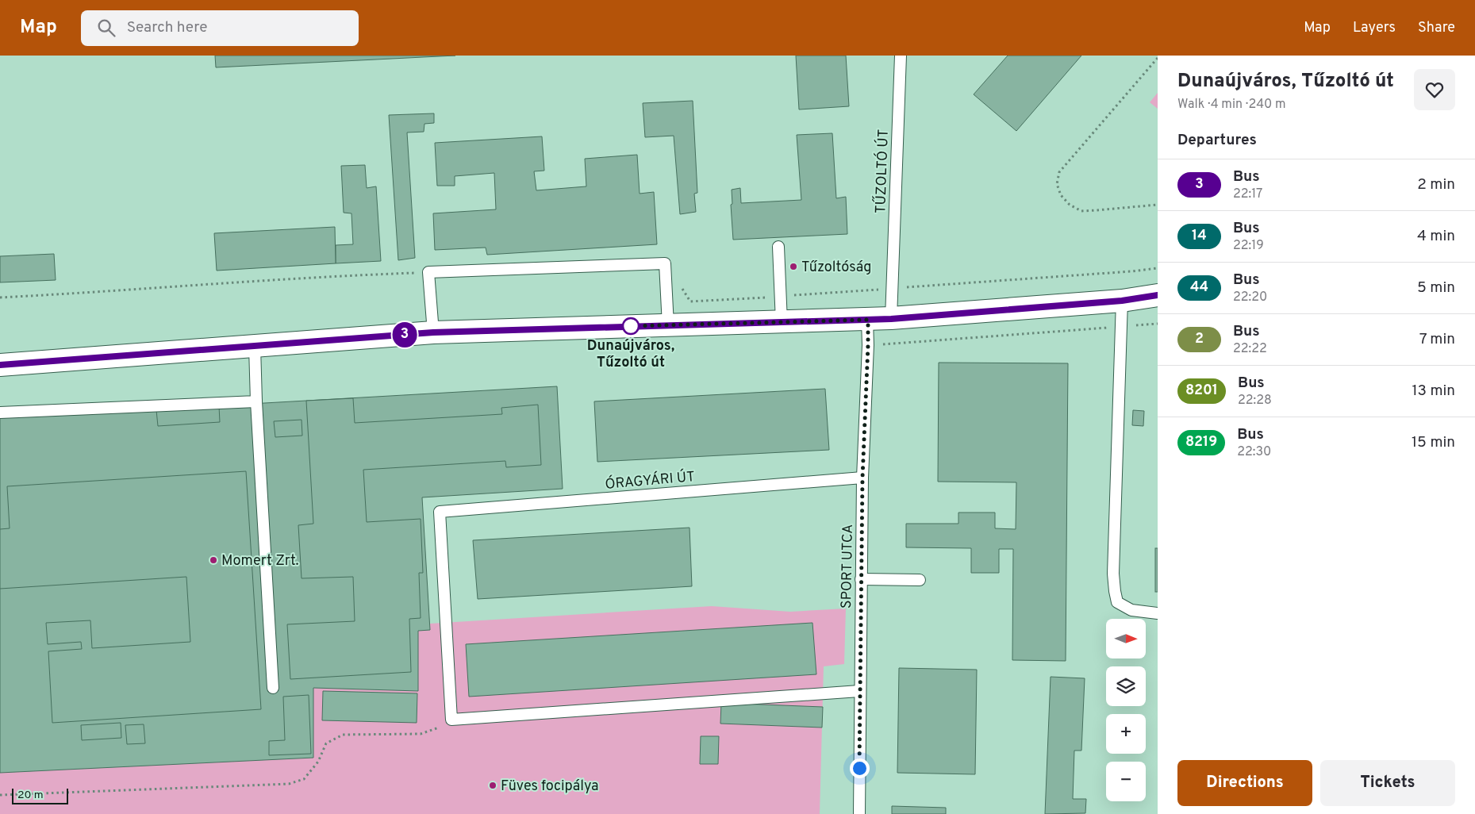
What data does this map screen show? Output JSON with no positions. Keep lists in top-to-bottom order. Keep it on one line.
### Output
{"streets":{"lane":["TŰZOLTÓ ÚT","ÓRAGYÁRI ÚT","SPORT UTCA"]},"crossings":[["ÓRAGYÁRI ÚT","SPORT UTCA"]],"places":["Tűzoltóság","Dunaújváros, Tűzoltó út","Momert Zrt.","Füves focipálya"],"lines":["bus line 3"],"scale_bar":"20 m","north":"right","page":{"header":"Map","search":"Search here","nav":["Map","Layers","Share"],"on_map":"3","heading":[["Dunaújváros, Tűzoltó út","Walk · 4 min · 240 m"],"Departures"],"list":[{"mark":"3","name":"Bus","note":"22:17","value":"2 min"},{"mark":"14","name":"Bus","note":"22:19","value":"4 min"},{"mark":"44","name":"Bus","note":"22:20","value":"5 min"},{"mark":"2","name":"Bus","note":"22:22","value":"7 min"},{"mark":"8201","name":"Bus","note":"22:28","value":"13 min"},{"mark":"8219","name":"Bus","note":"22:30","value":"15 min"}],"map_buttons":["+","−"],"buttons":["Directions","Tickets"],"scale":"20 m"}}
